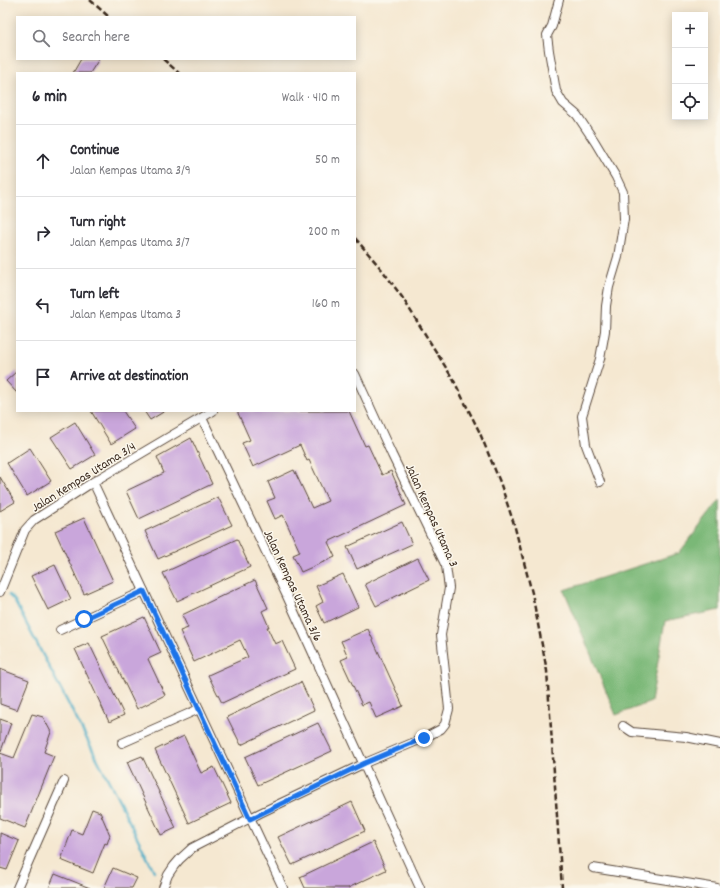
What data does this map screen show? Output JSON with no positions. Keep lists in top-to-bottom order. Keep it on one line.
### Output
{"streets":{"street":["Jalan Kempas Utama 3/4","Jalan Kempas Utama 3","Jalan Kempas Utama 3/6"]},"crossings":[["Jalan Kempas Utama 3/4","Jalan Kempas Utama 3/6"],["Jalan Kempas Utama 3","Jalan Kempas Utama 3/6"]],"page":{"map_buttons":["+","−"],"search":"Search here","heading":["6 min","Walk · 410 m"],"list":[["Continue","Jalan Kempas Utama 3/9","50 m"],["Turn right","Jalan Kempas Utama 3/7","200 m"],["Turn left","Jalan Kempas Utama 3","160 m"],"Arrive at destination"]}}
